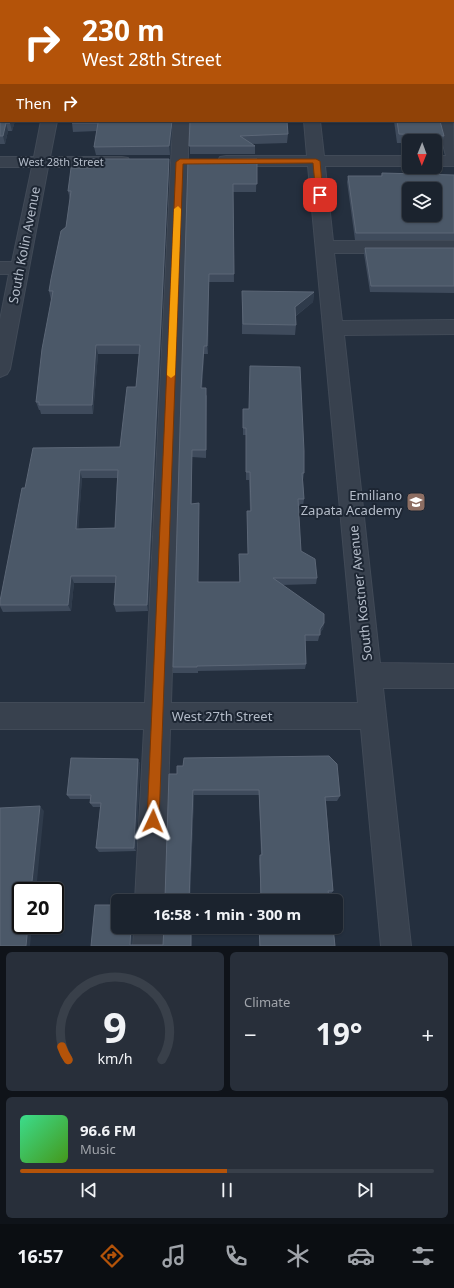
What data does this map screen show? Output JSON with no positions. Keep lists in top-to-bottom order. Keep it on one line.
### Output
{"streets":{"street":["West 28th Street","South Kolin Avenue","South Kostner Avenue","West 27th Street"]},"crossings":[["West 28th Street","South Kolin Avenue"],["South Kostner Avenue","West 27th Street"]],"places":{"school or university":["Emiliano Zapata Academy"]},"north":"bottom","page":{"turn":["230 m","West 28th Street"],"then":"Then","limit":"20","trip":"16:58 · 1 min · 300 m","tile":"Climate","heat":["−","19°","+"],"song":["96.6 FM","Music"],"tabs":"16:57","gauge":["9","km/h"]}}
